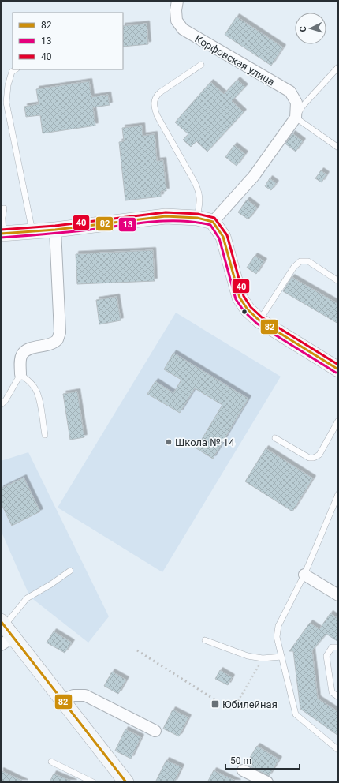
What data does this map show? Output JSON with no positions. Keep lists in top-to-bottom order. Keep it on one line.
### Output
{"streets":{"street":["Корфовская улица"]},"places":{"other":["Школа № 14"],"transit":["Юбилейная"]},"lines":["transit line 40","transit line 82","transit line 13"],"legend":["82","13","40"],"scale_bar":"50 m","north":"left"}
